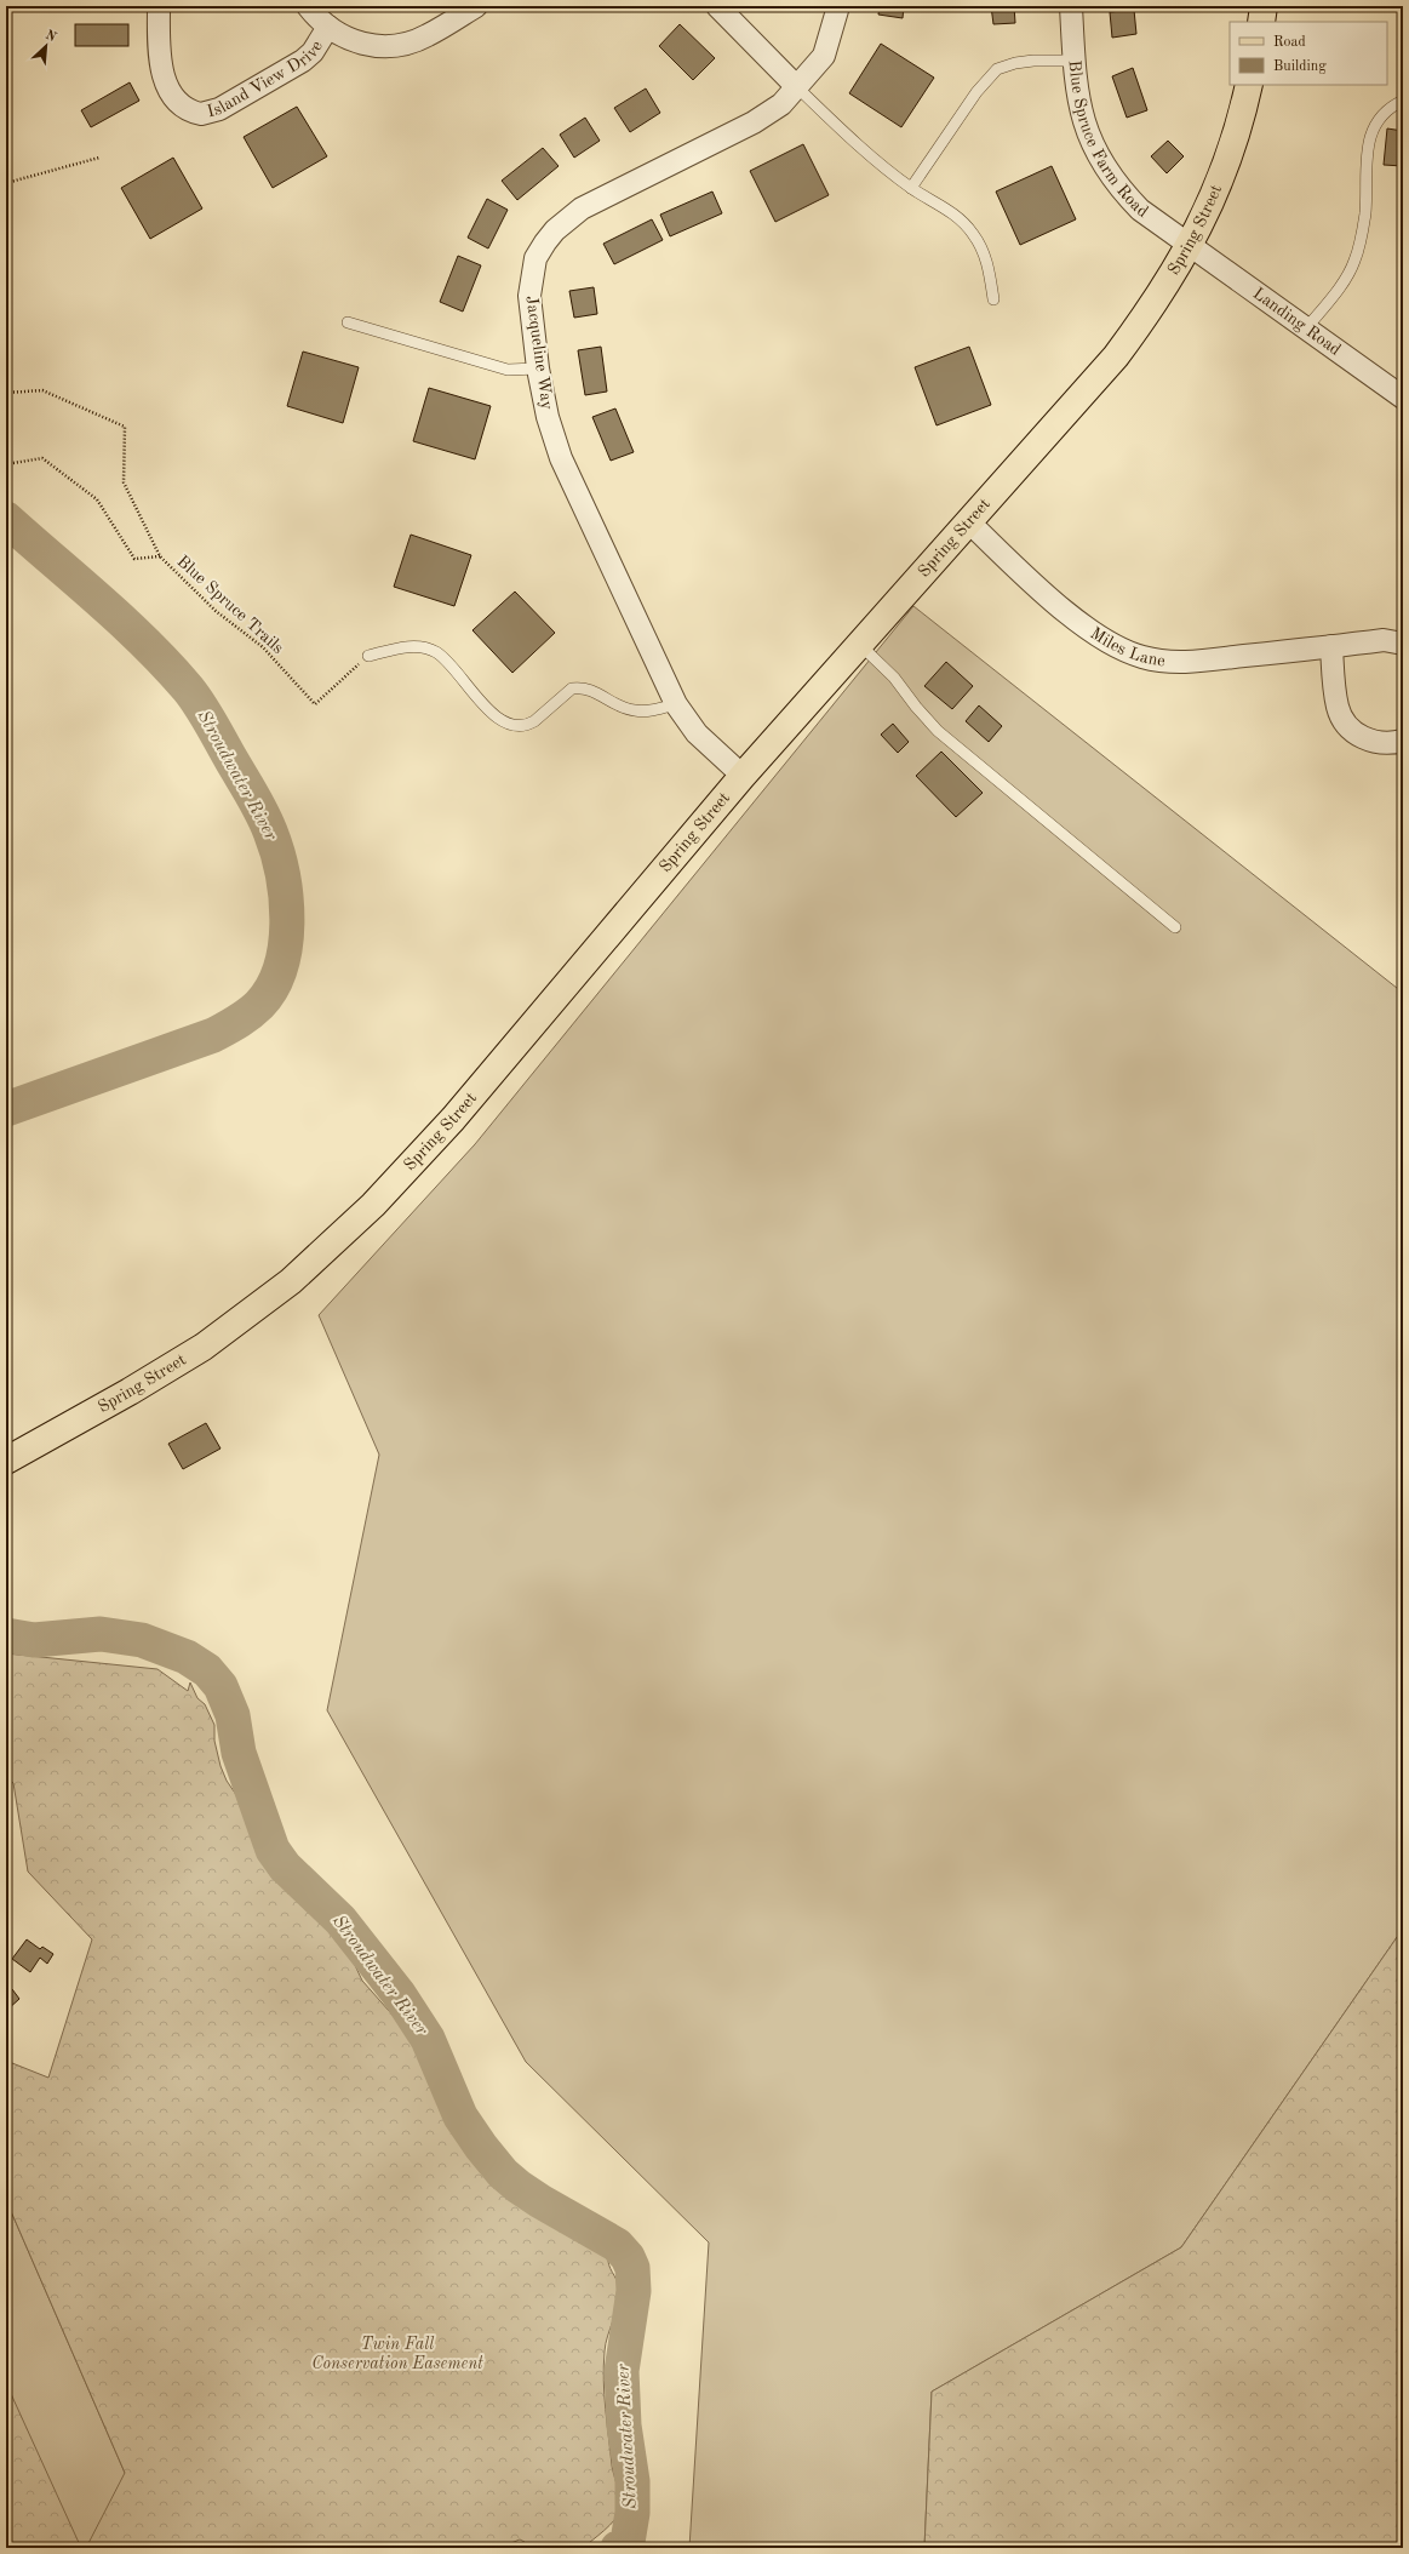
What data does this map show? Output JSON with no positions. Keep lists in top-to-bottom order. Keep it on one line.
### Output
{"streets":{"main road":["Spring Street"],"street":["Island View Drive","Blue Spruce Farm Road","Landing Road","Jacqueline Way","Miles Lane"],"path":["Blue Spruce Trails"]},"crossings":[["Blue Spruce Farm Road","Spring Street"],["Blue Spruce Farm Road","Landing Road"],["Spring Street","Landing Road"],["Spring Street","Jacqueline Way"],["Spring Street","Miles Lane"]],"water":["Stroudwater River"],"parks":["Twin Fall Conservation Easement"],"legend":["Road","Building"],"north":"top right"}
